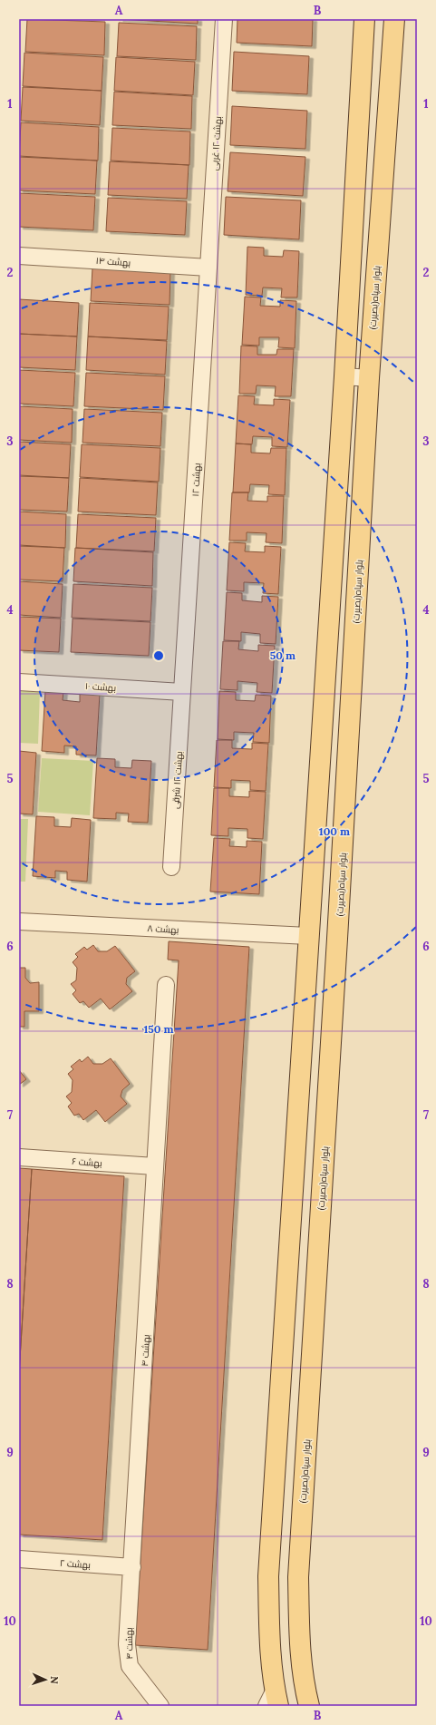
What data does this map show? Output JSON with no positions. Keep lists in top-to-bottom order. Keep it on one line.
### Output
{"streets":{"main road":["بلوار سپاه(بصیرت)"],"street":["بهشت ۱۲ غربی","بهشت ۱۴","بهشت ۱۲","بهشت ۱۰","بهشت ۱۲ شرقی","بهشت ۸","بهشت ۶","بهشت ۴","بهشت ۲"]},"crossings":[["بهشت ۱۲ غربی","بهشت ۱۴"],["بهشت ۱۲ غربی","بهشت ۱۲"],["بهشت ۱۴","بهشت ۱۲"],["بهشت ۱۲","بهشت ۱۰"],["بهشت ۱۲","بهشت ۱۲ شرقی"],["بهشت ۱۰","بهشت ۱۲ شرقی"],["بهشت ۶","بهشت ۴"],["بهشت ۴","بهشت ۲"]],"north":"right","grid":{"columns":["A","B"],"rows":["1","2","3","4","5","6","7","8","9","10"]},"rings":["50 m","100 m","150 m"]}
